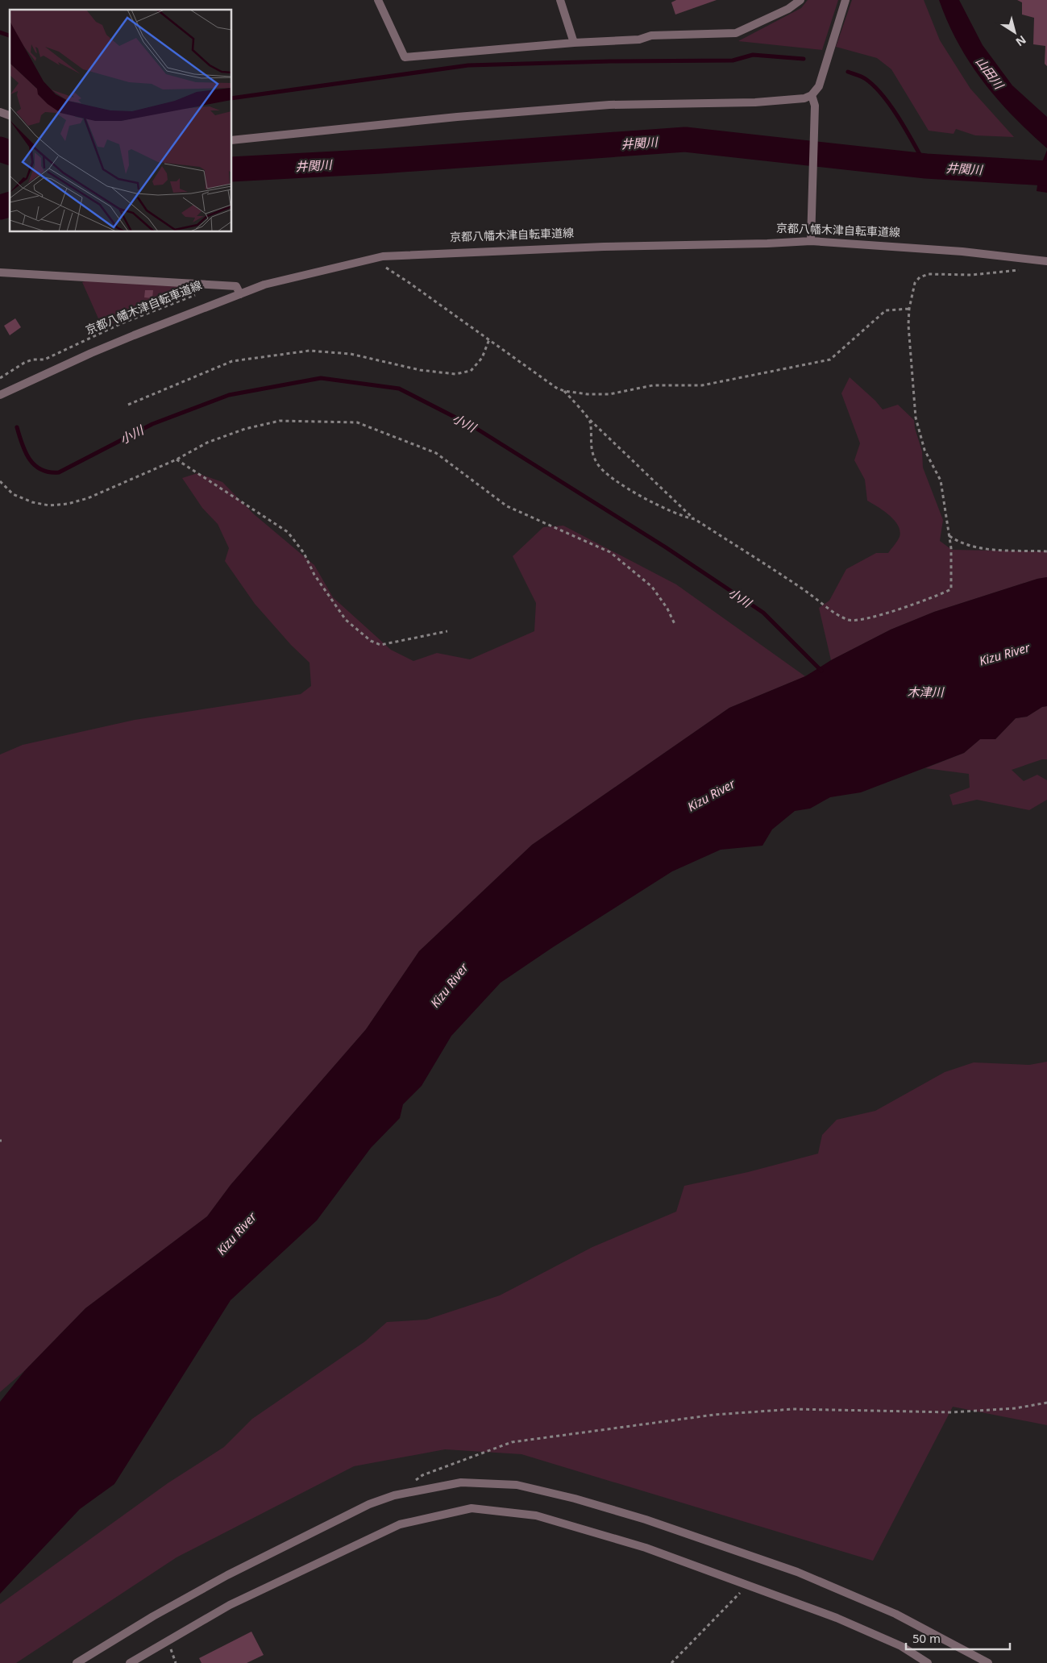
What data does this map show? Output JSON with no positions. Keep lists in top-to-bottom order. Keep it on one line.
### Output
{"streets":{"path":["京都八幡木津自転車道線"]},"water":["山田川","井関川","小川","Kizu River","木津川"],"scale_bar":"50 m","north":"bottom right"}
